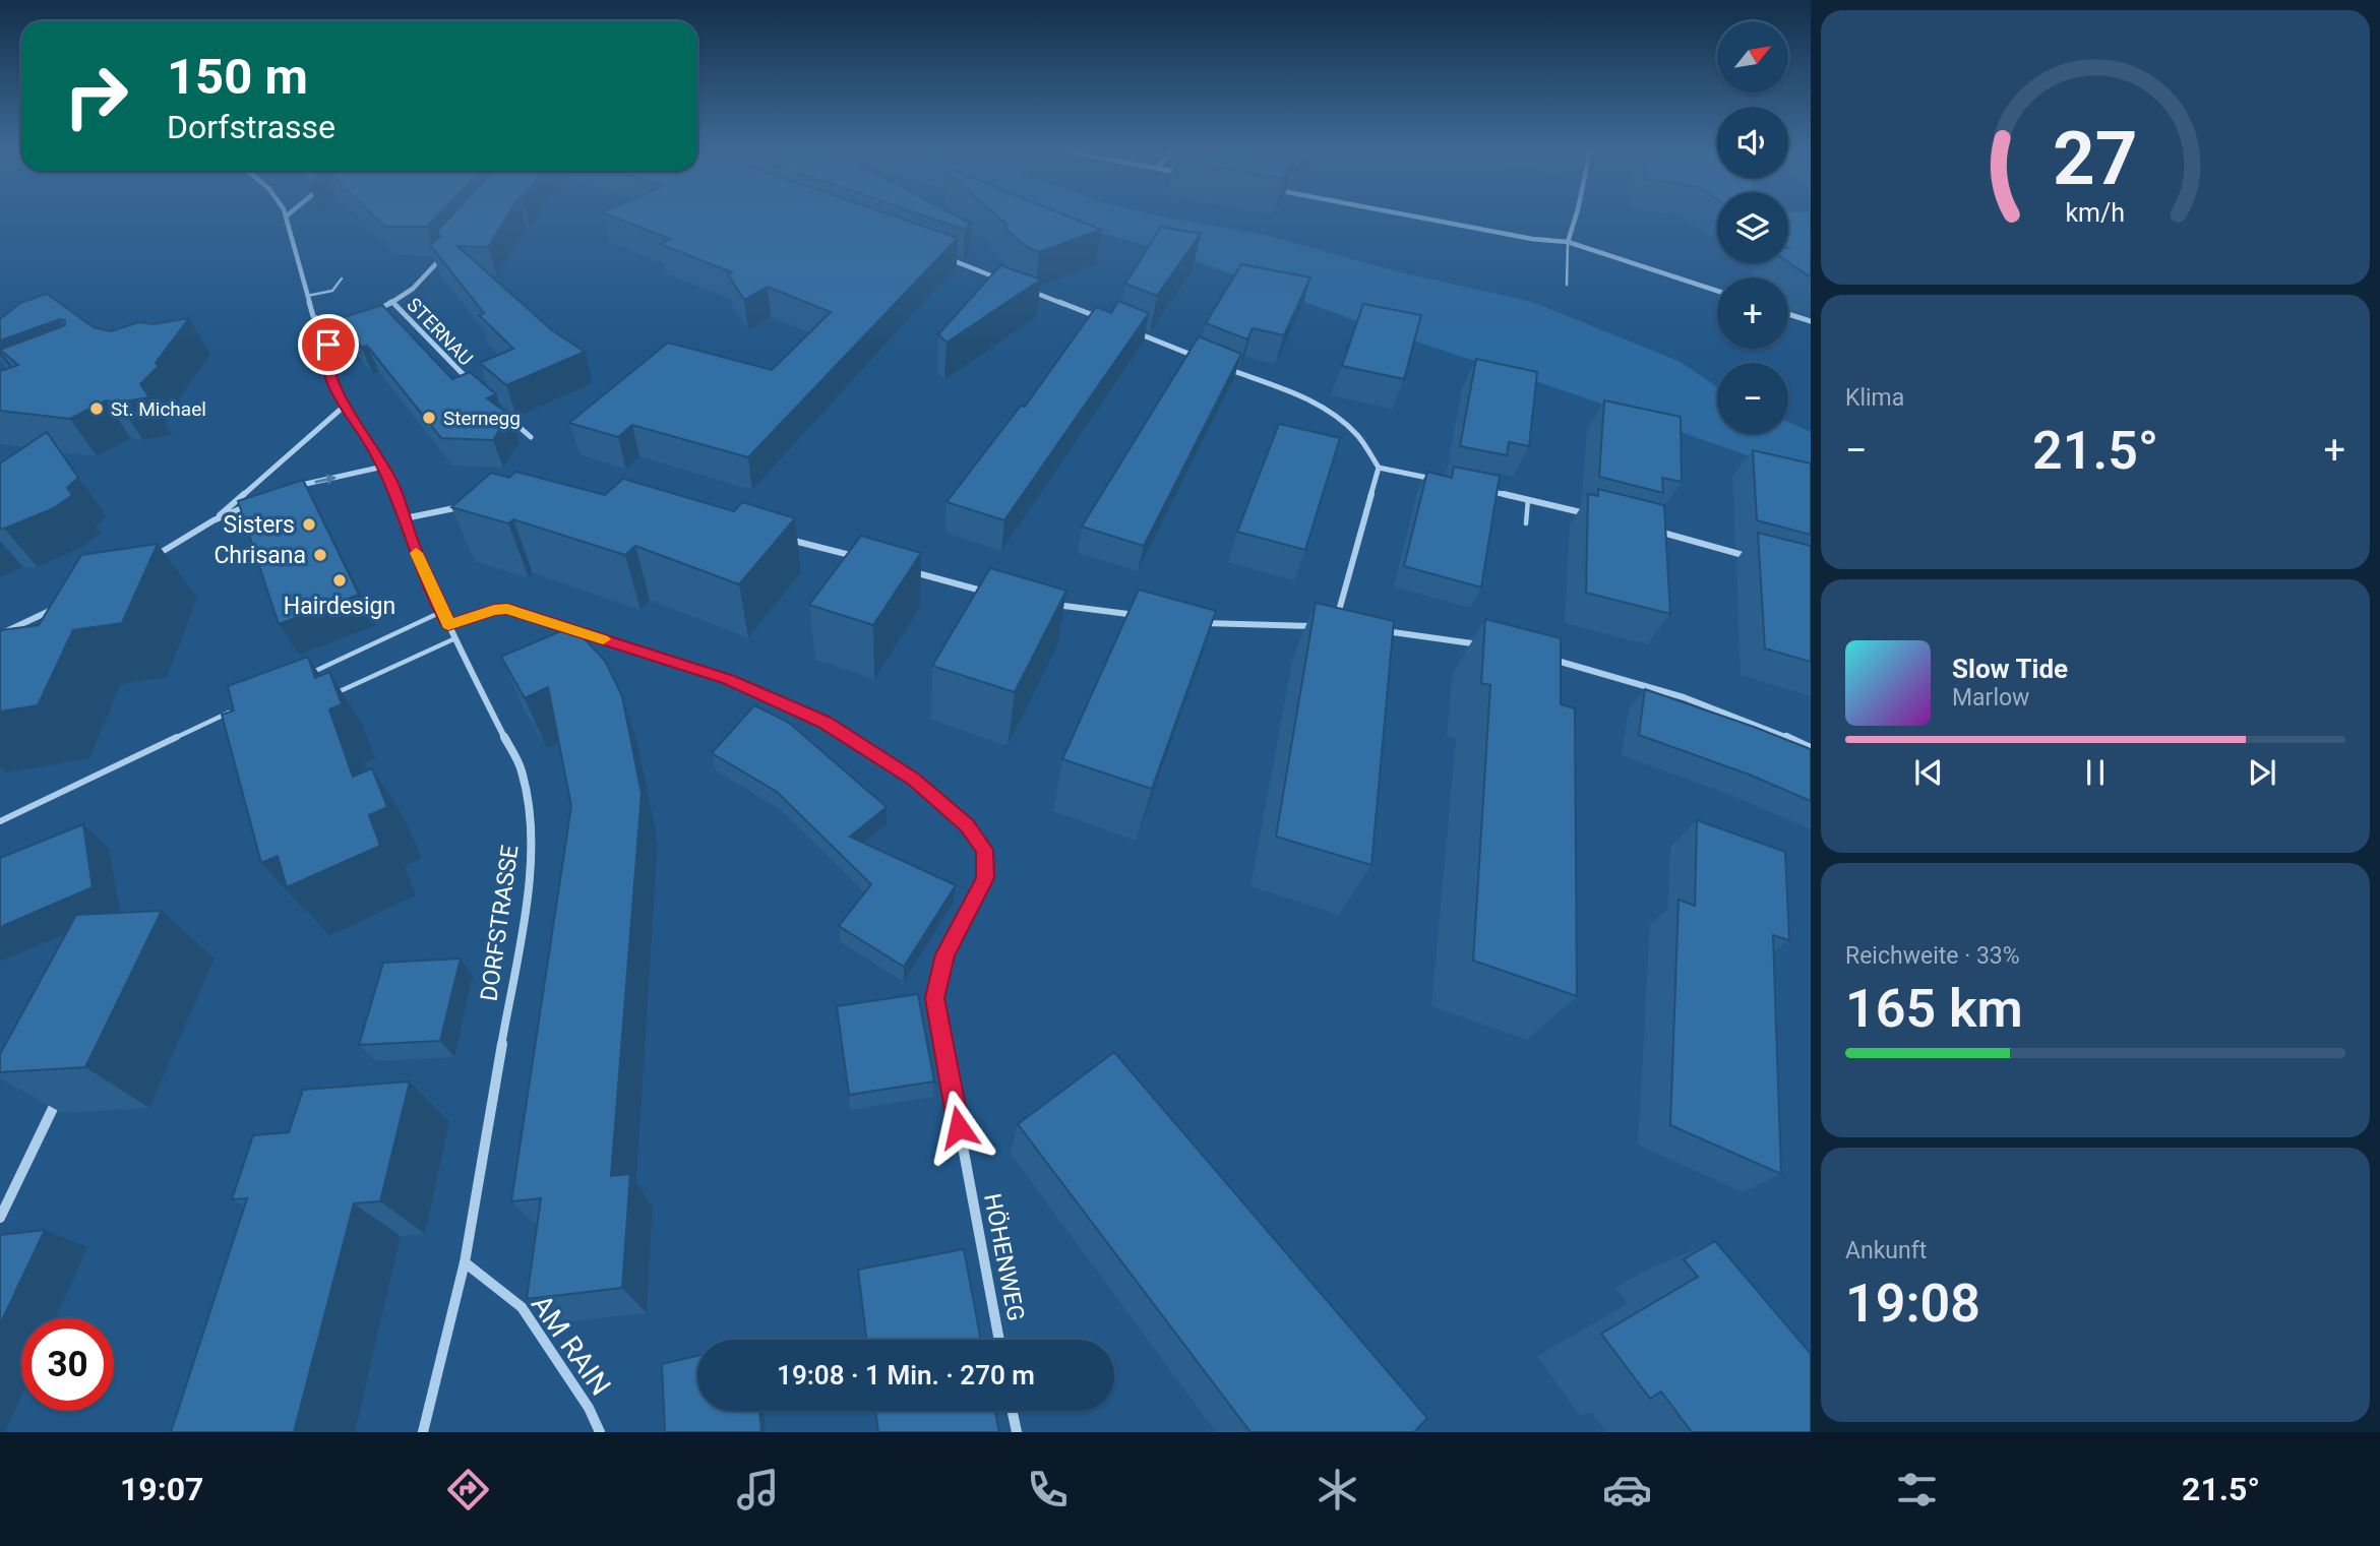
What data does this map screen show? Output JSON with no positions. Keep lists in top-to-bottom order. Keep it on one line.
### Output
{"streets":{"street":["STERNAU","DORFSTRASSE","HÖHENWEG","AM RAIN"]},"crossings":[["DORFSTRASSE","HÖHENWEG"],["DORFSTRASSE","AM RAIN"]],"places":["St. Michael","Sternegg","Sisters","Chrisana","Hairdesign"],"north":"top right","page":{"map_buttons":["+","−"],"turn":["150 m","Dorfstrasse"],"tile":["Klima",["Reichweite · 33%","165 km"],["Ankunft","19:08"]],"heat":["−","21.5°","+"],"song":["Slow Tide","Marlow"],"limit":"30","trip":"19:08 · 1 Min. · 270 m","tabs":["19:07","21.5°"],"gauge":["27","km/h"]}}
